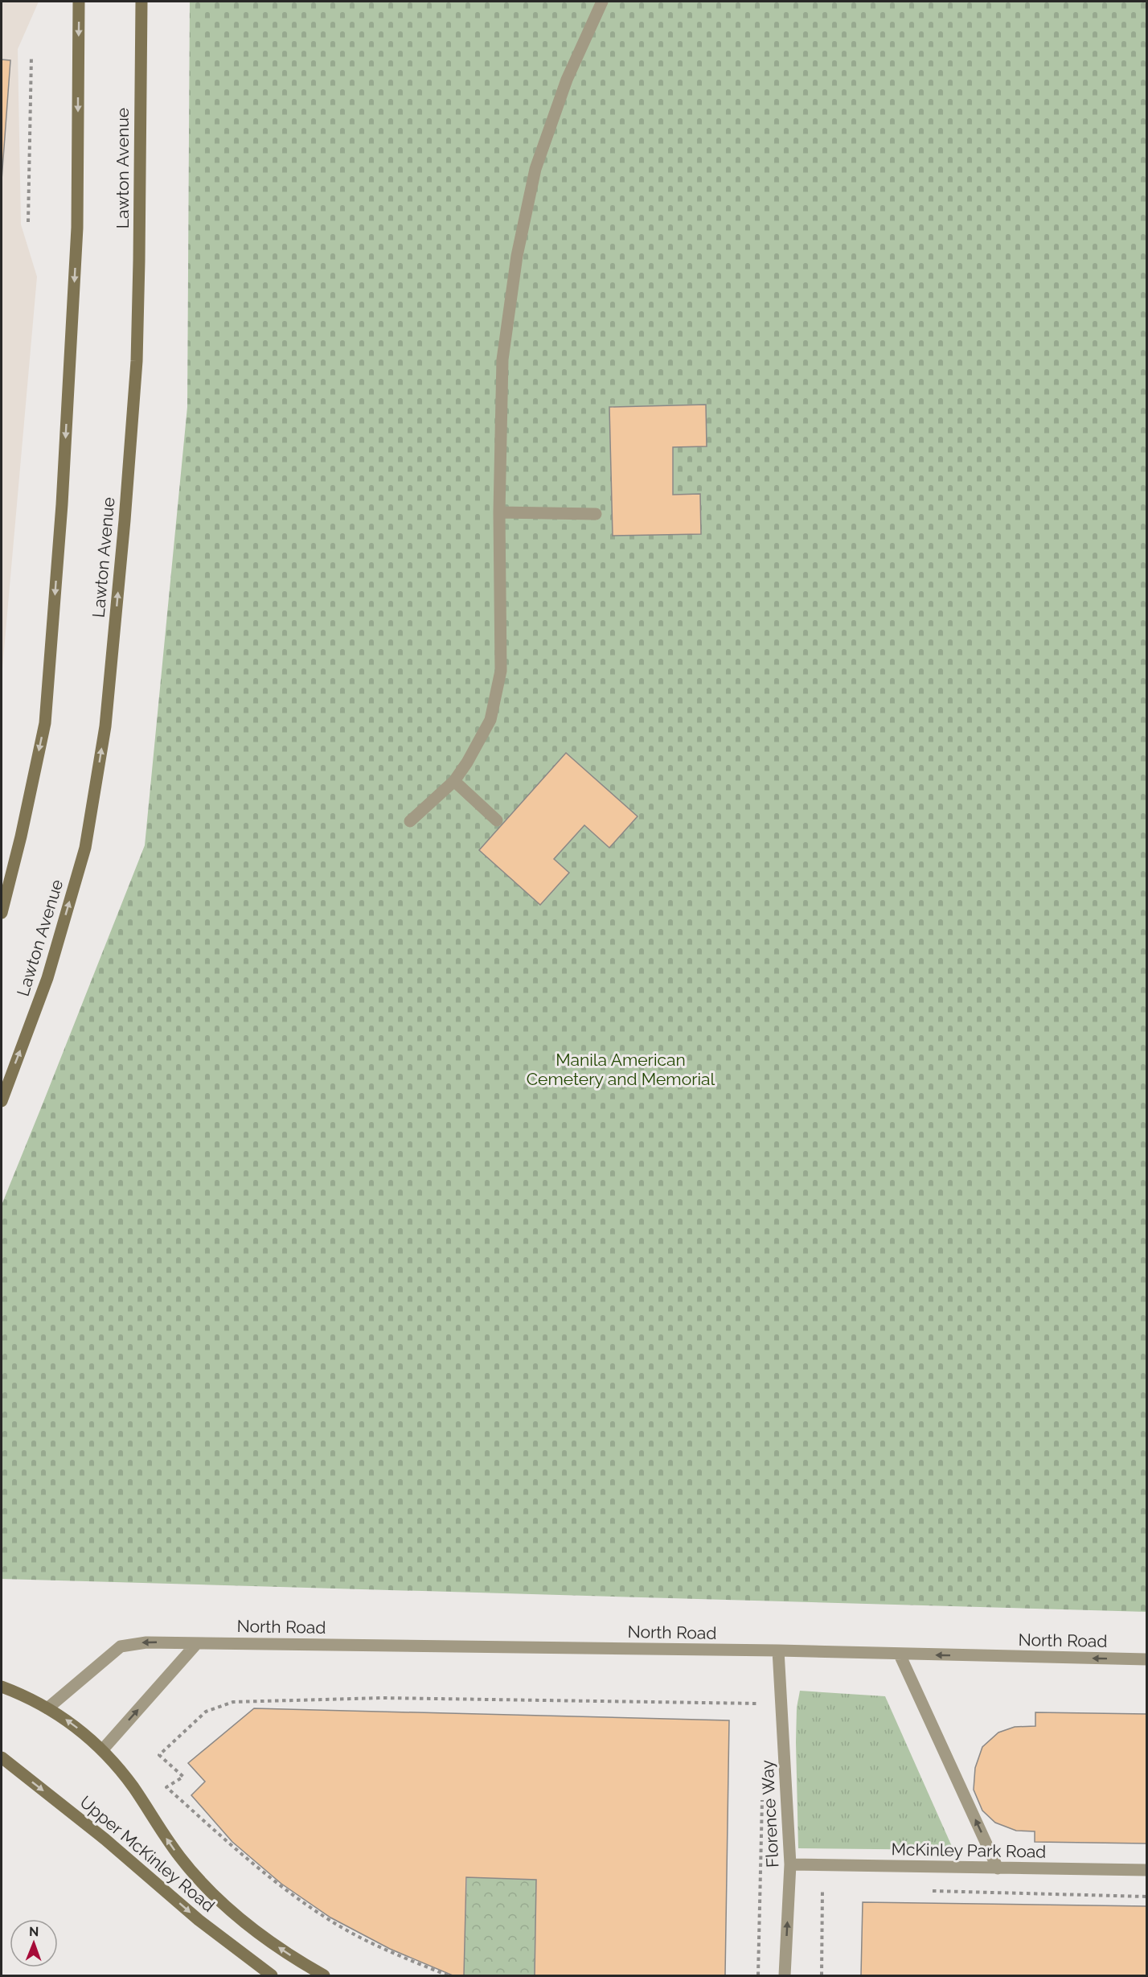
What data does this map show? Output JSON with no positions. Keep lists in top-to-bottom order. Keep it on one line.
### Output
{"streets":{"main road":["Lawton Avenue","Upper McKinley Road"],"lane":["North Road","Florence Way","McKinley Park Road"]},"crossings":[["North Road","Florence Way"],["North Road","Upper McKinley Road"],["Florence Way","McKinley Park Road"]],"one_way":["North Road"],"parks":["Manila American Cemetery and Memorial"],"north":"top"}
